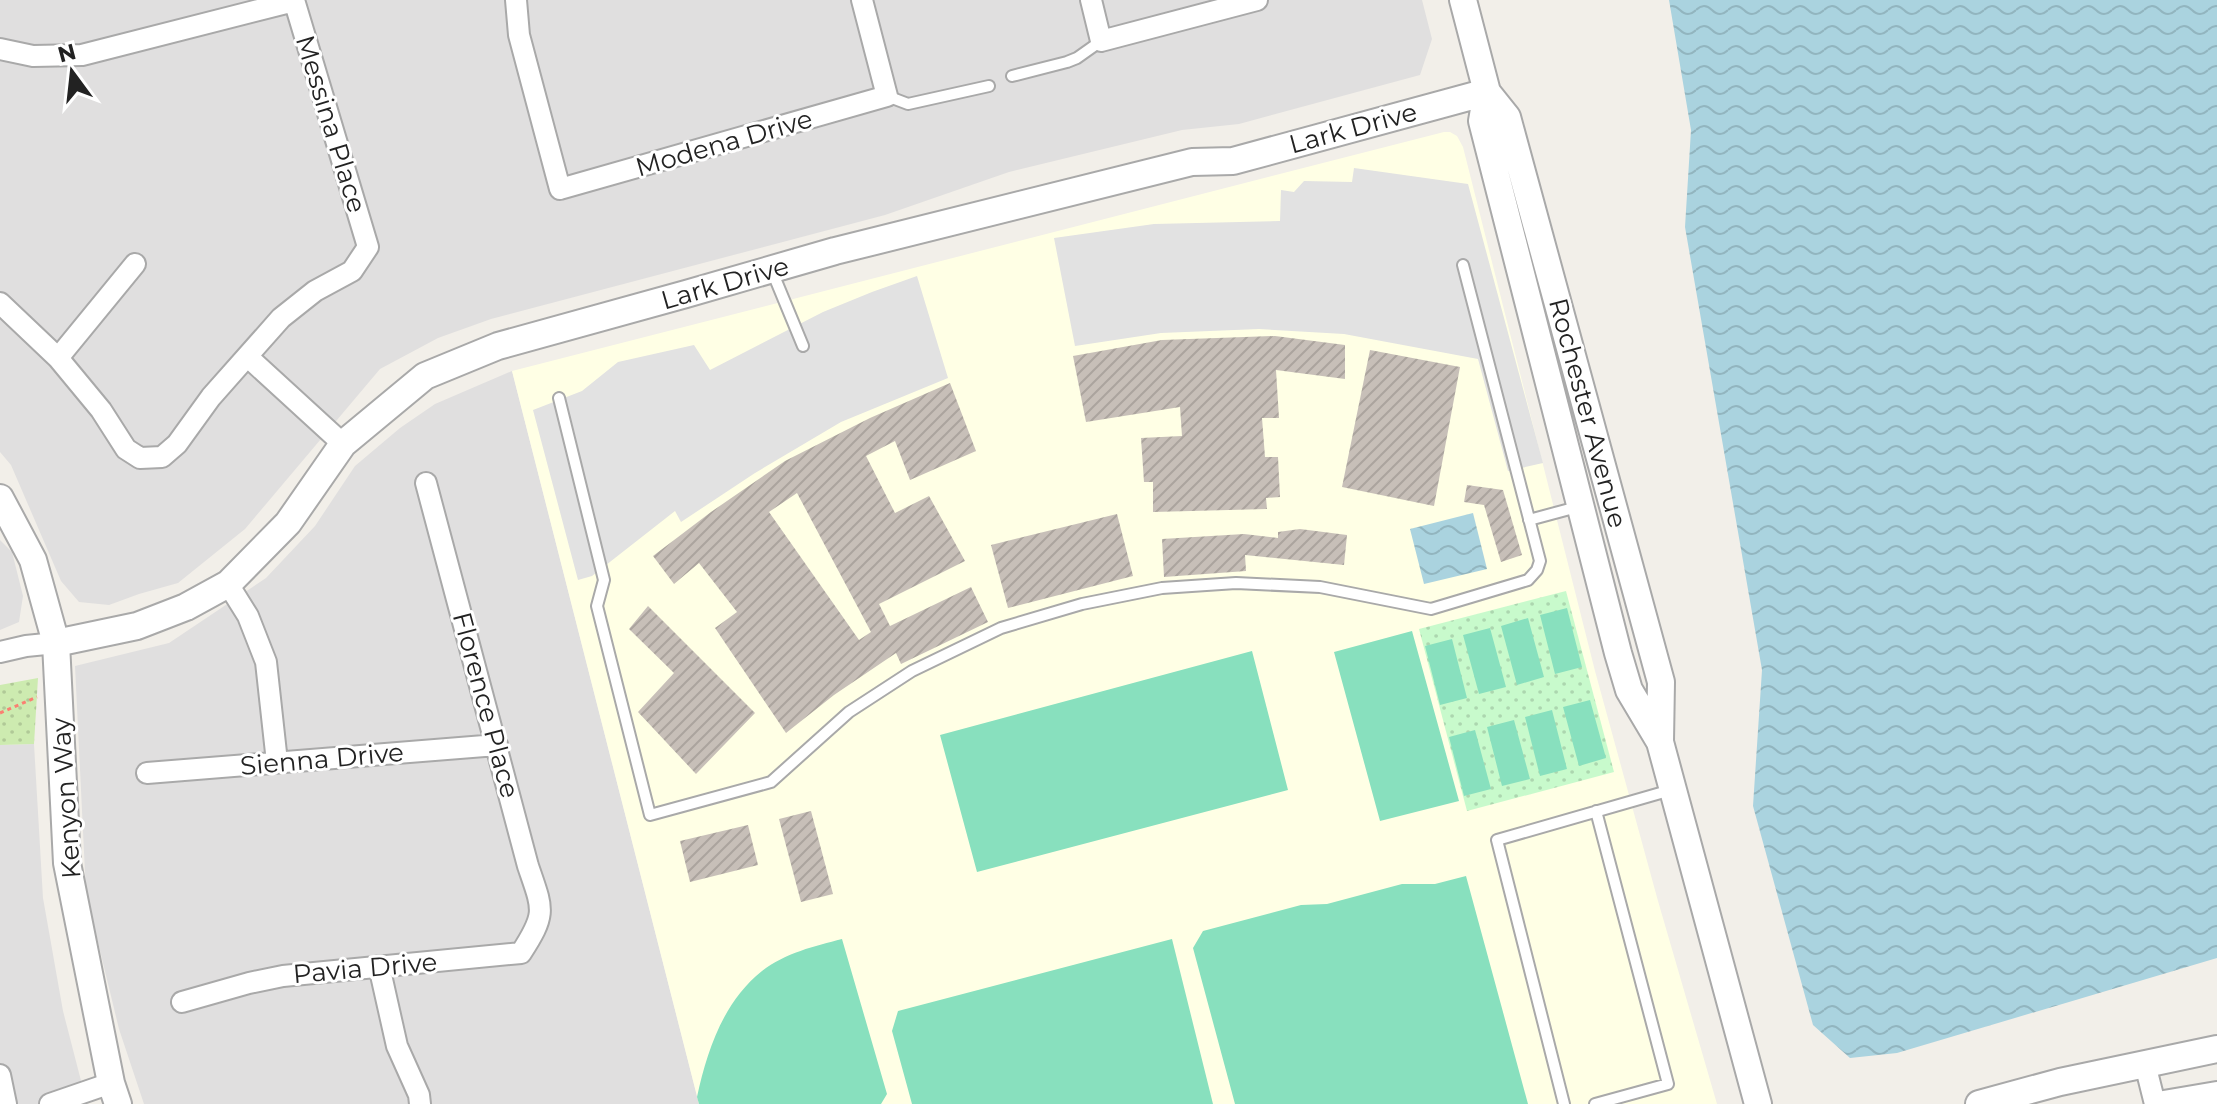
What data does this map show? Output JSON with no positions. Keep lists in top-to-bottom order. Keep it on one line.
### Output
{"streets":{"street":["Messina Place","Lark Drive","Modena Drive","Rochester Avenue","Florence Place","Sienna Drive","Kenyon Way","Pavia Drive"]},"crossings":[["Lark Drive","Rochester Avenue"],["Lark Drive","Kenyon Way"],["Florence Place","Sienna Drive"],["Florence Place","Pavia Drive"]],"north":"top"}
